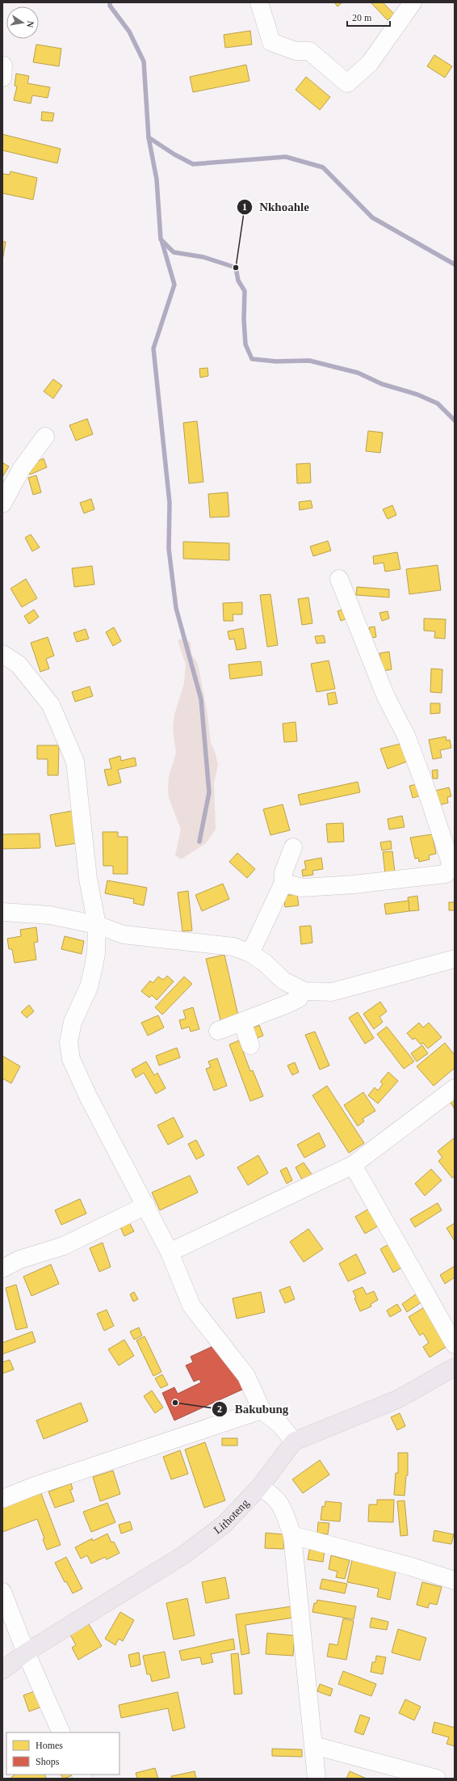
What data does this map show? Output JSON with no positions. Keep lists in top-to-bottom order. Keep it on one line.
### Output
{"streets":{"main road":["Lithoteng"]},"places":["Nkhoahle","Bakubung"],"legend":["Homes","Shops"],"scale_bar":"20 m","north":"right"}
